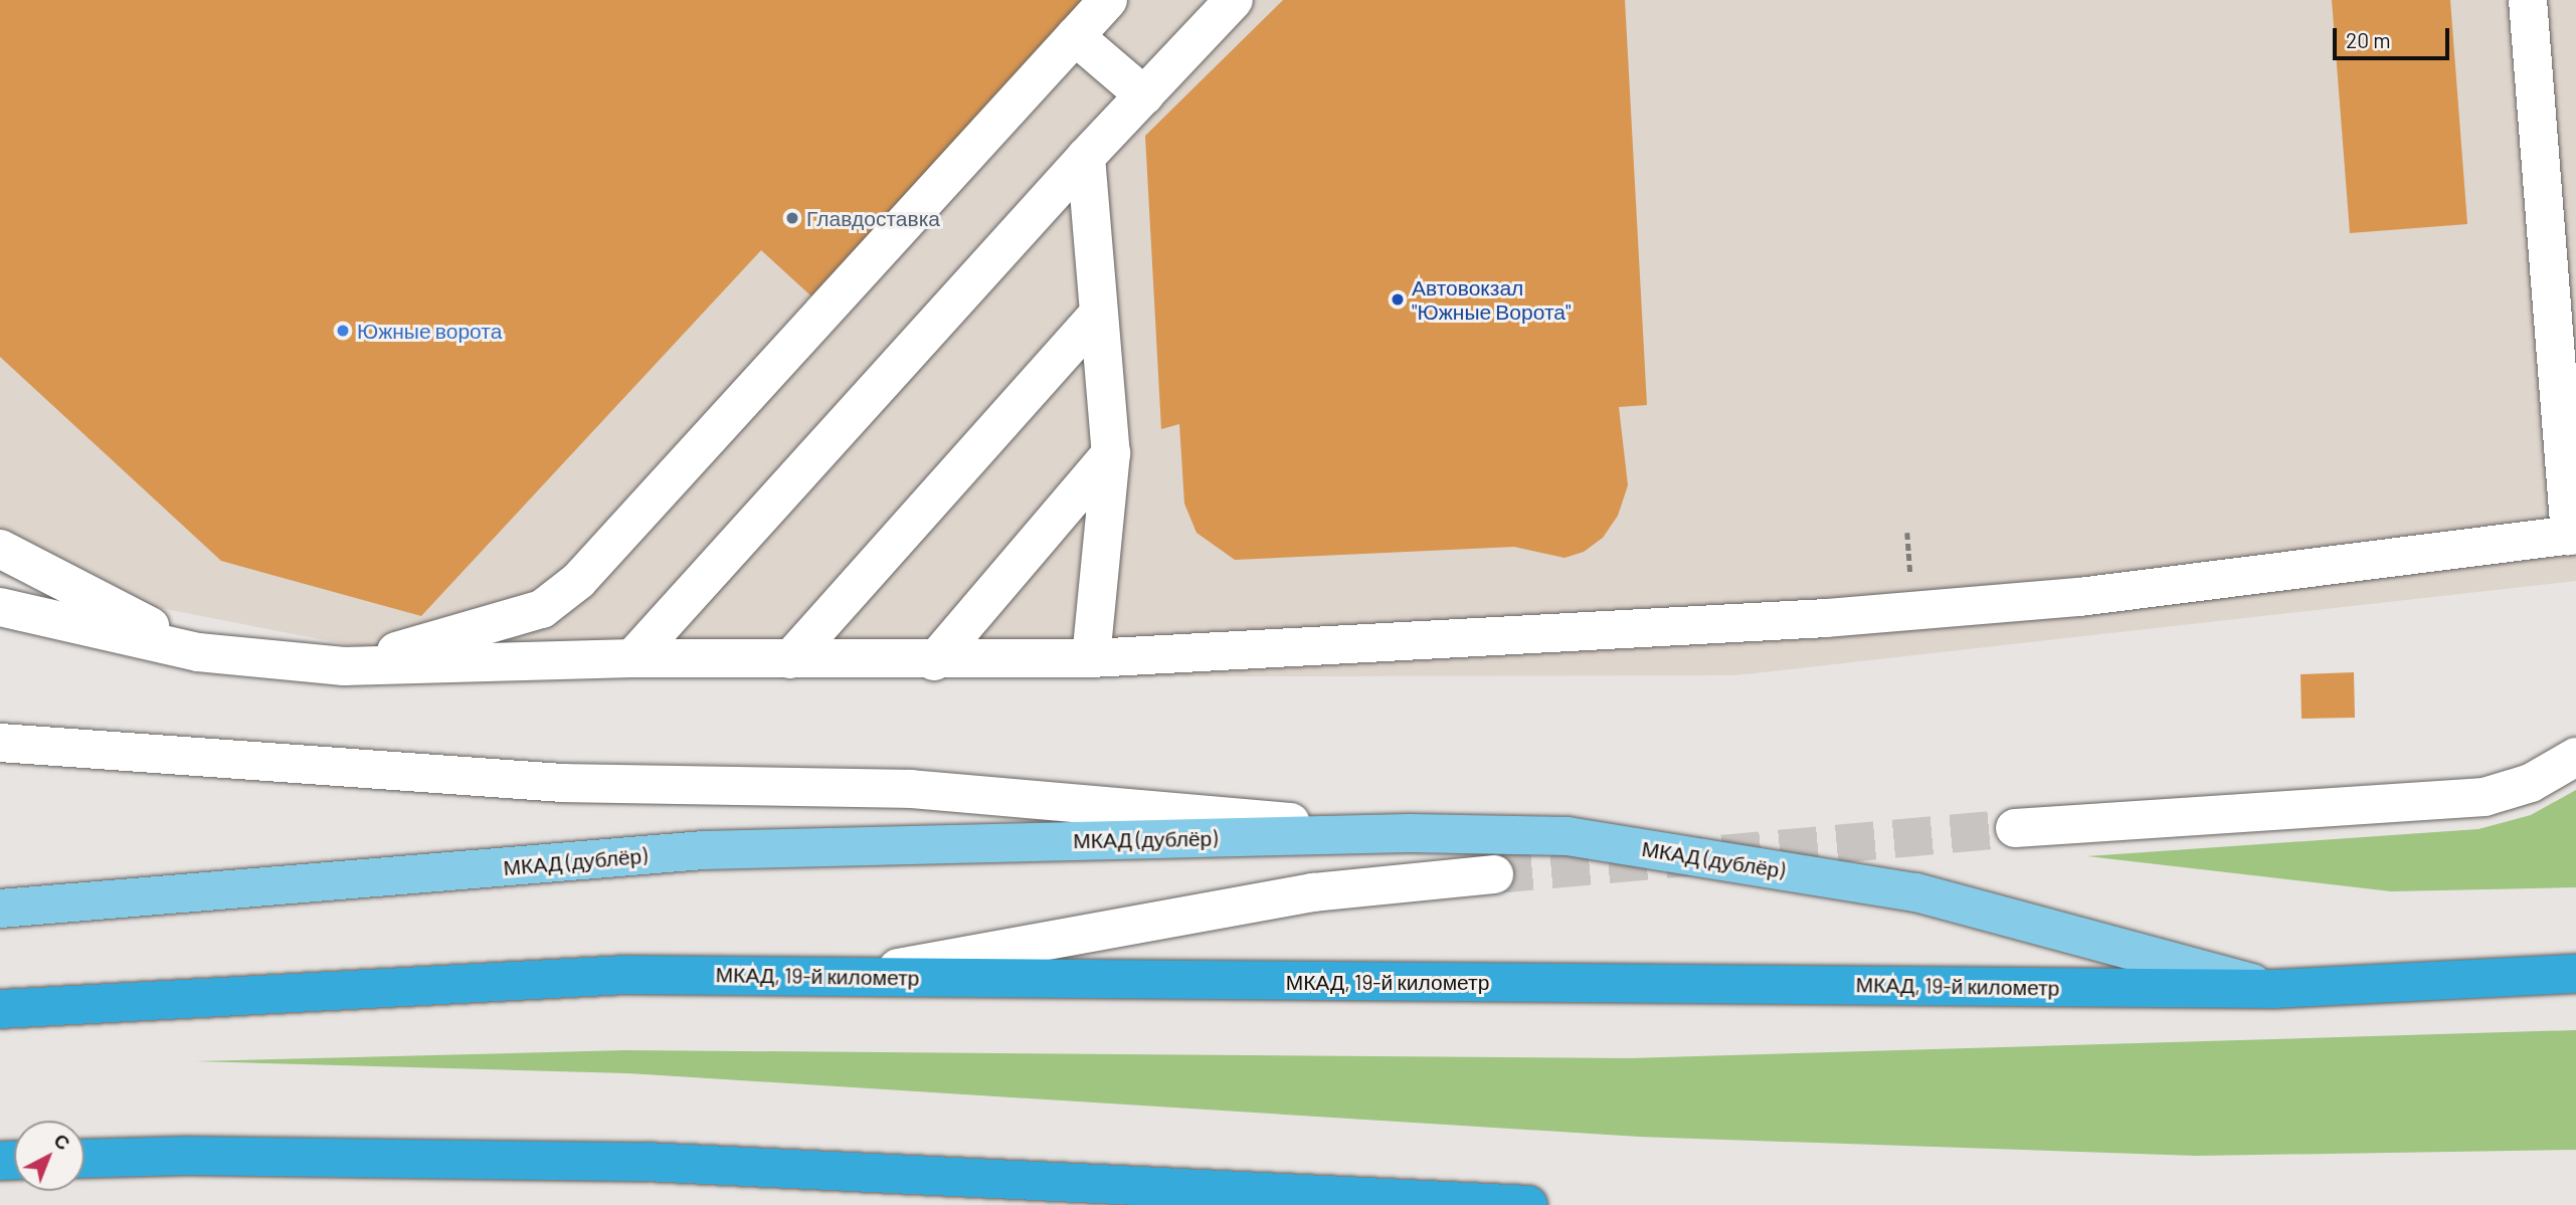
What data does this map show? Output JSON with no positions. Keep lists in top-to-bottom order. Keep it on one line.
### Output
{"streets":{"highway":["МКАД, 19-й километр"],"main road":["МКАД (дублёр)"]},"crossings":[["МКАД (дублёр)","МКАД, 19-й километр"]],"places":["Главдоставка","Автовокзал \"Южные Ворота\"","Южные ворота"],"scale_bar":"20 m","north":"top right"}
